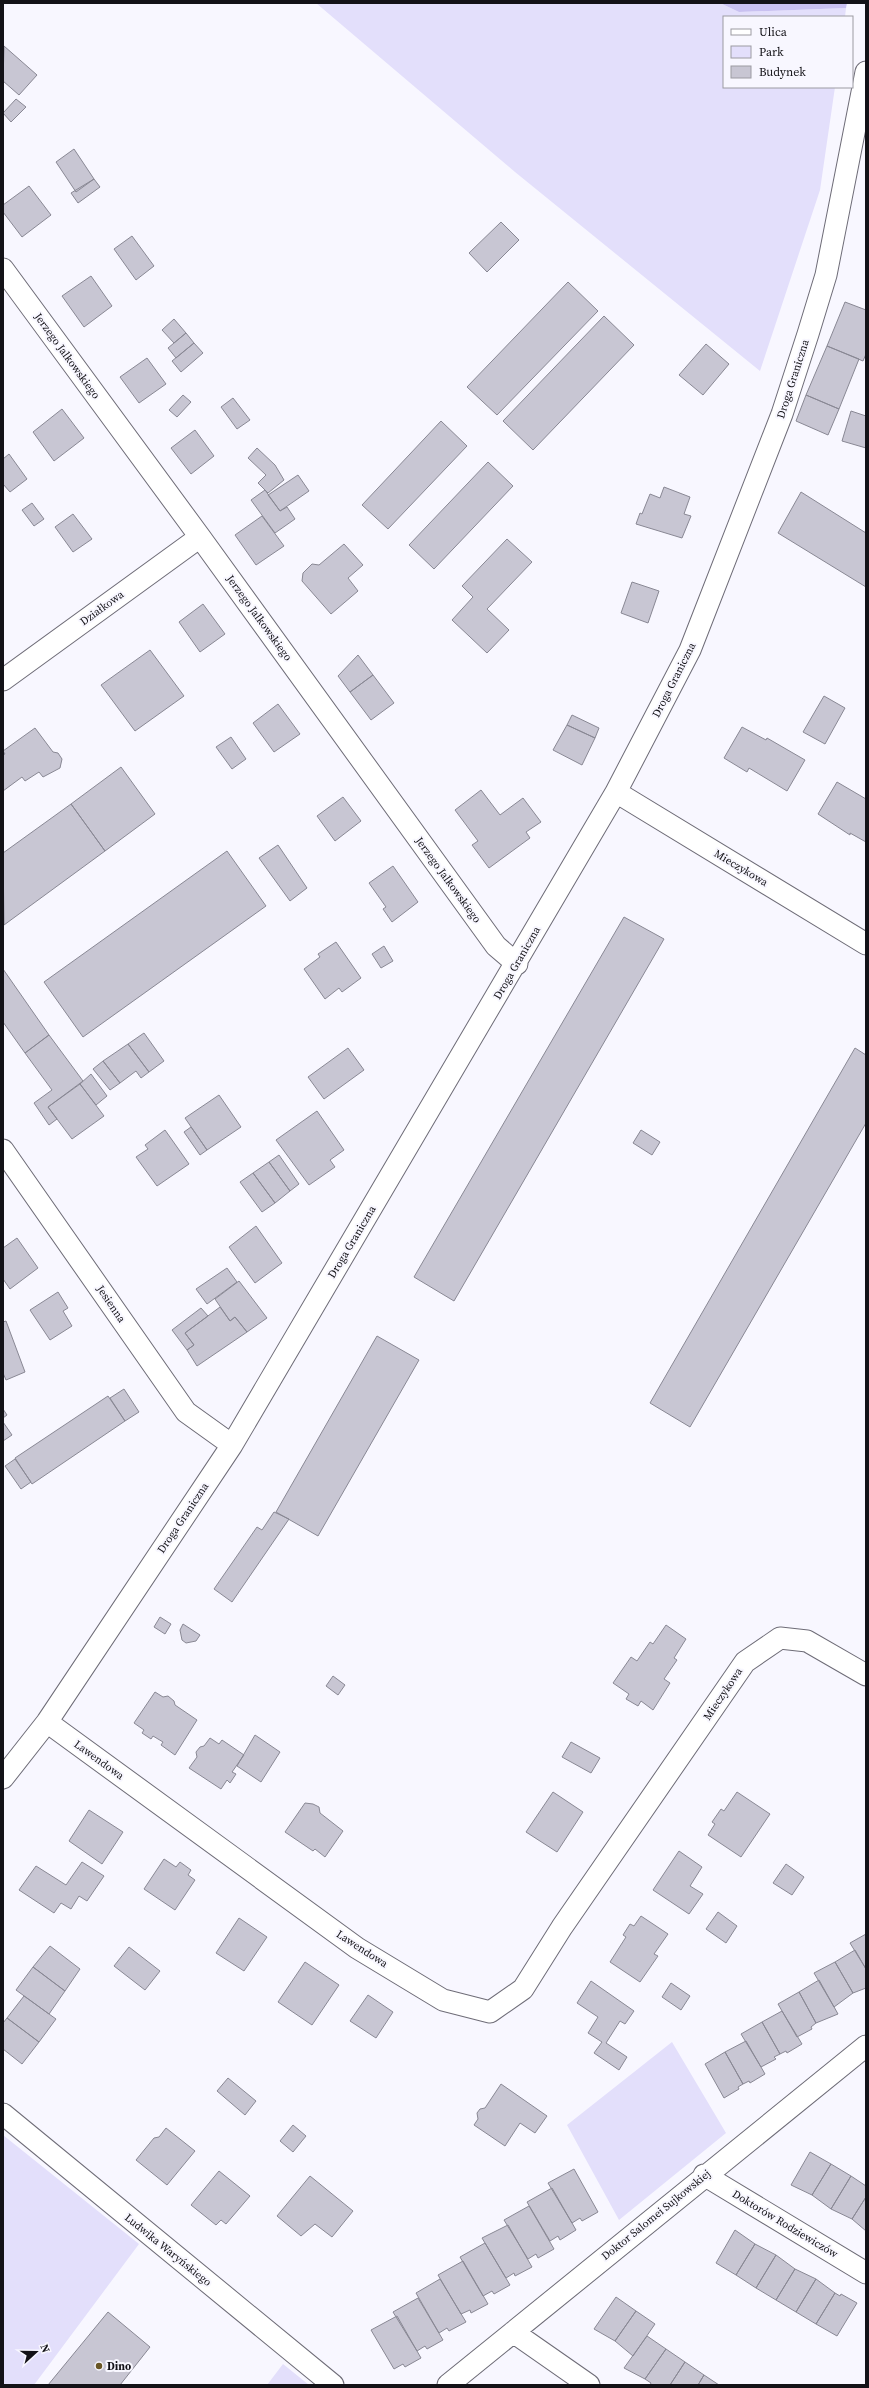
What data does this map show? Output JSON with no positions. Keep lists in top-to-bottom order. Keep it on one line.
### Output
{"streets":{"street":["Jerzego Jalkowskiego","Droga Graniczna","Działkowa","Mieczykowa","Jesienna","Lawendowa","Doktor Salomei Sujkowskiej","Doktorów Rodziewiczów","Ludwika Waryńskiego"]},"crossings":[["Jerzego Jalkowskiego","Droga Graniczna"],["Jerzego Jalkowskiego","Działkowa"],["Droga Graniczna","Mieczykowa"],["Droga Graniczna","Jesienna"],["Droga Graniczna","Lawendowa"],["Mieczykowa","Lawendowa"],["Doktor Salomei Sujkowskiej","Doktorów Rodziewiczów"]],"places":["Dino"],"legend":["Ulica","Park","Budynek"],"north":"right"}
